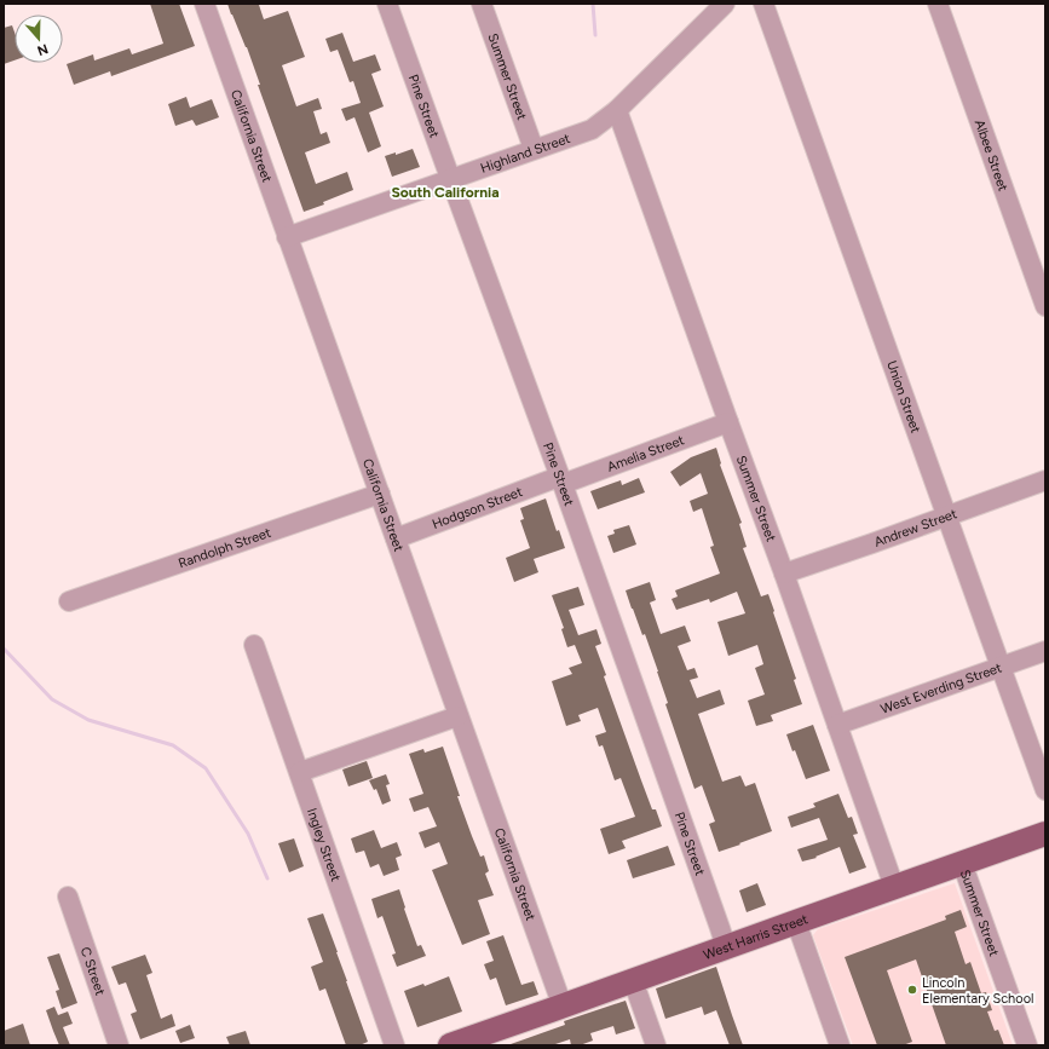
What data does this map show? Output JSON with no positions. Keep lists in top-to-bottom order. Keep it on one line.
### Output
{"streets":{"main road":["West Harris Street"],"street":["Summer Street","Pine Street","California Street","Highland Street","Albee Street","Union Street","Amelia Street","Hodgson Street","Andrew Street","Randolph Street","West Everding Street","Ingley Street","C Street"]},"crossings":[["Summer Street","Highland Street"],["Summer Street","Amelia Street"],["Summer Street","Andrew Street"],["Summer Street","West Everding Street"],["Summer Street","West Harris Street"],["Pine Street","Highland Street"],["Pine Street","Amelia Street"],["Pine Street","Hodgson Street"],["Pine Street","West Harris Street"],["California Street","Highland Street"],["California Street","Hodgson Street"],["California Street","Randolph Street"],["California Street","West Harris Street"],["Union Street","Andrew Street"],["Union Street","West Everding Street"],["Amelia Street","Hodgson Street"]],"districts":["South California"],"places":["Lincoln Elementary School"],"north":"bottom"}
